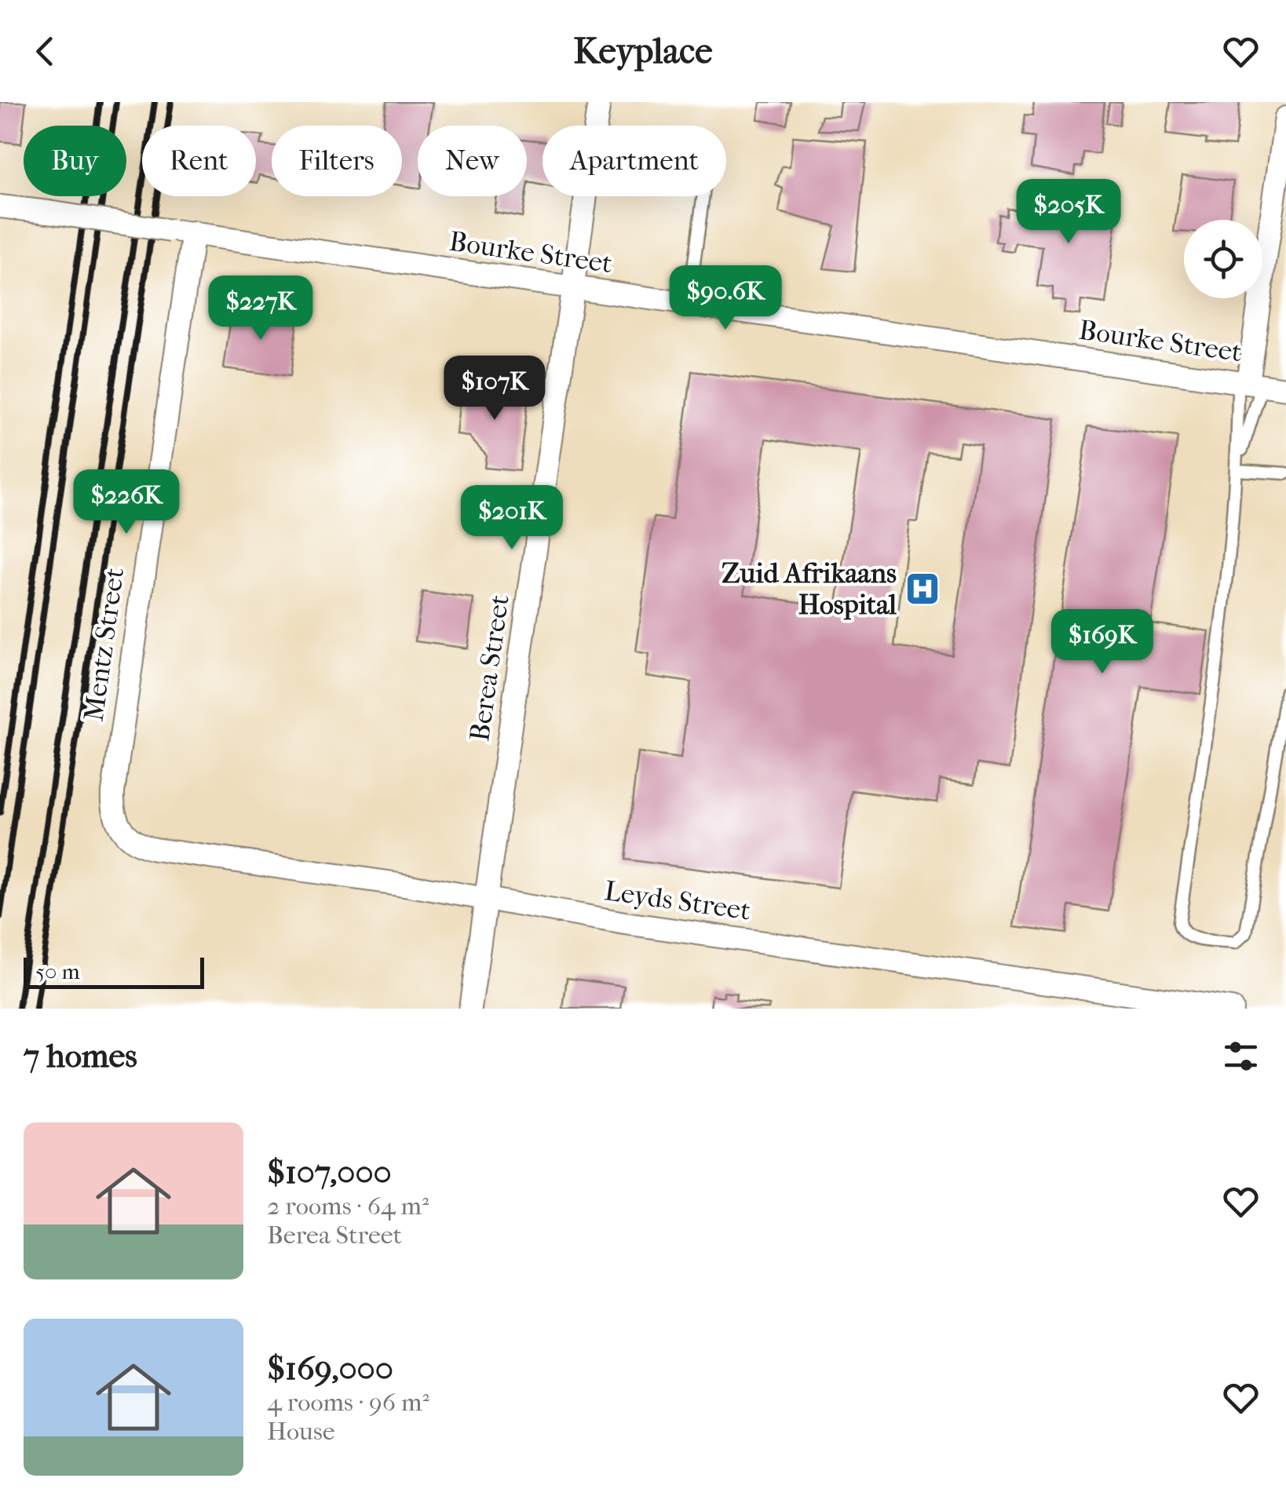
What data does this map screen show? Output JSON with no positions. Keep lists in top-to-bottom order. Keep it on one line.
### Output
{"streets":{"street":["Bourke Street","Mentz Street","Berea Street","Leyds Street"]},"crossings":[["Bourke Street","Mentz Street"],["Bourke Street","Berea Street"],["Mentz Street","Leyds Street"],["Berea Street","Leyds Street"]],"places":{"hospital":["Zuid Afrikaans Hospital"]},"scale_bar":"50 m","page":{"header":"Keyplace","chip":["Buy","Rent","Filters","New","Apartment"],"price":["$205K","$90.6K","$227K","$107K","$226K","$201K","$169K"],"scale":"50 m","heading":"7 homes","list":[{"name":"$107,000","note":"2 rooms · 64 m² · Berea Street"},{"name":"$169,000","note":"4 rooms · 96 m² · House"}]}}
